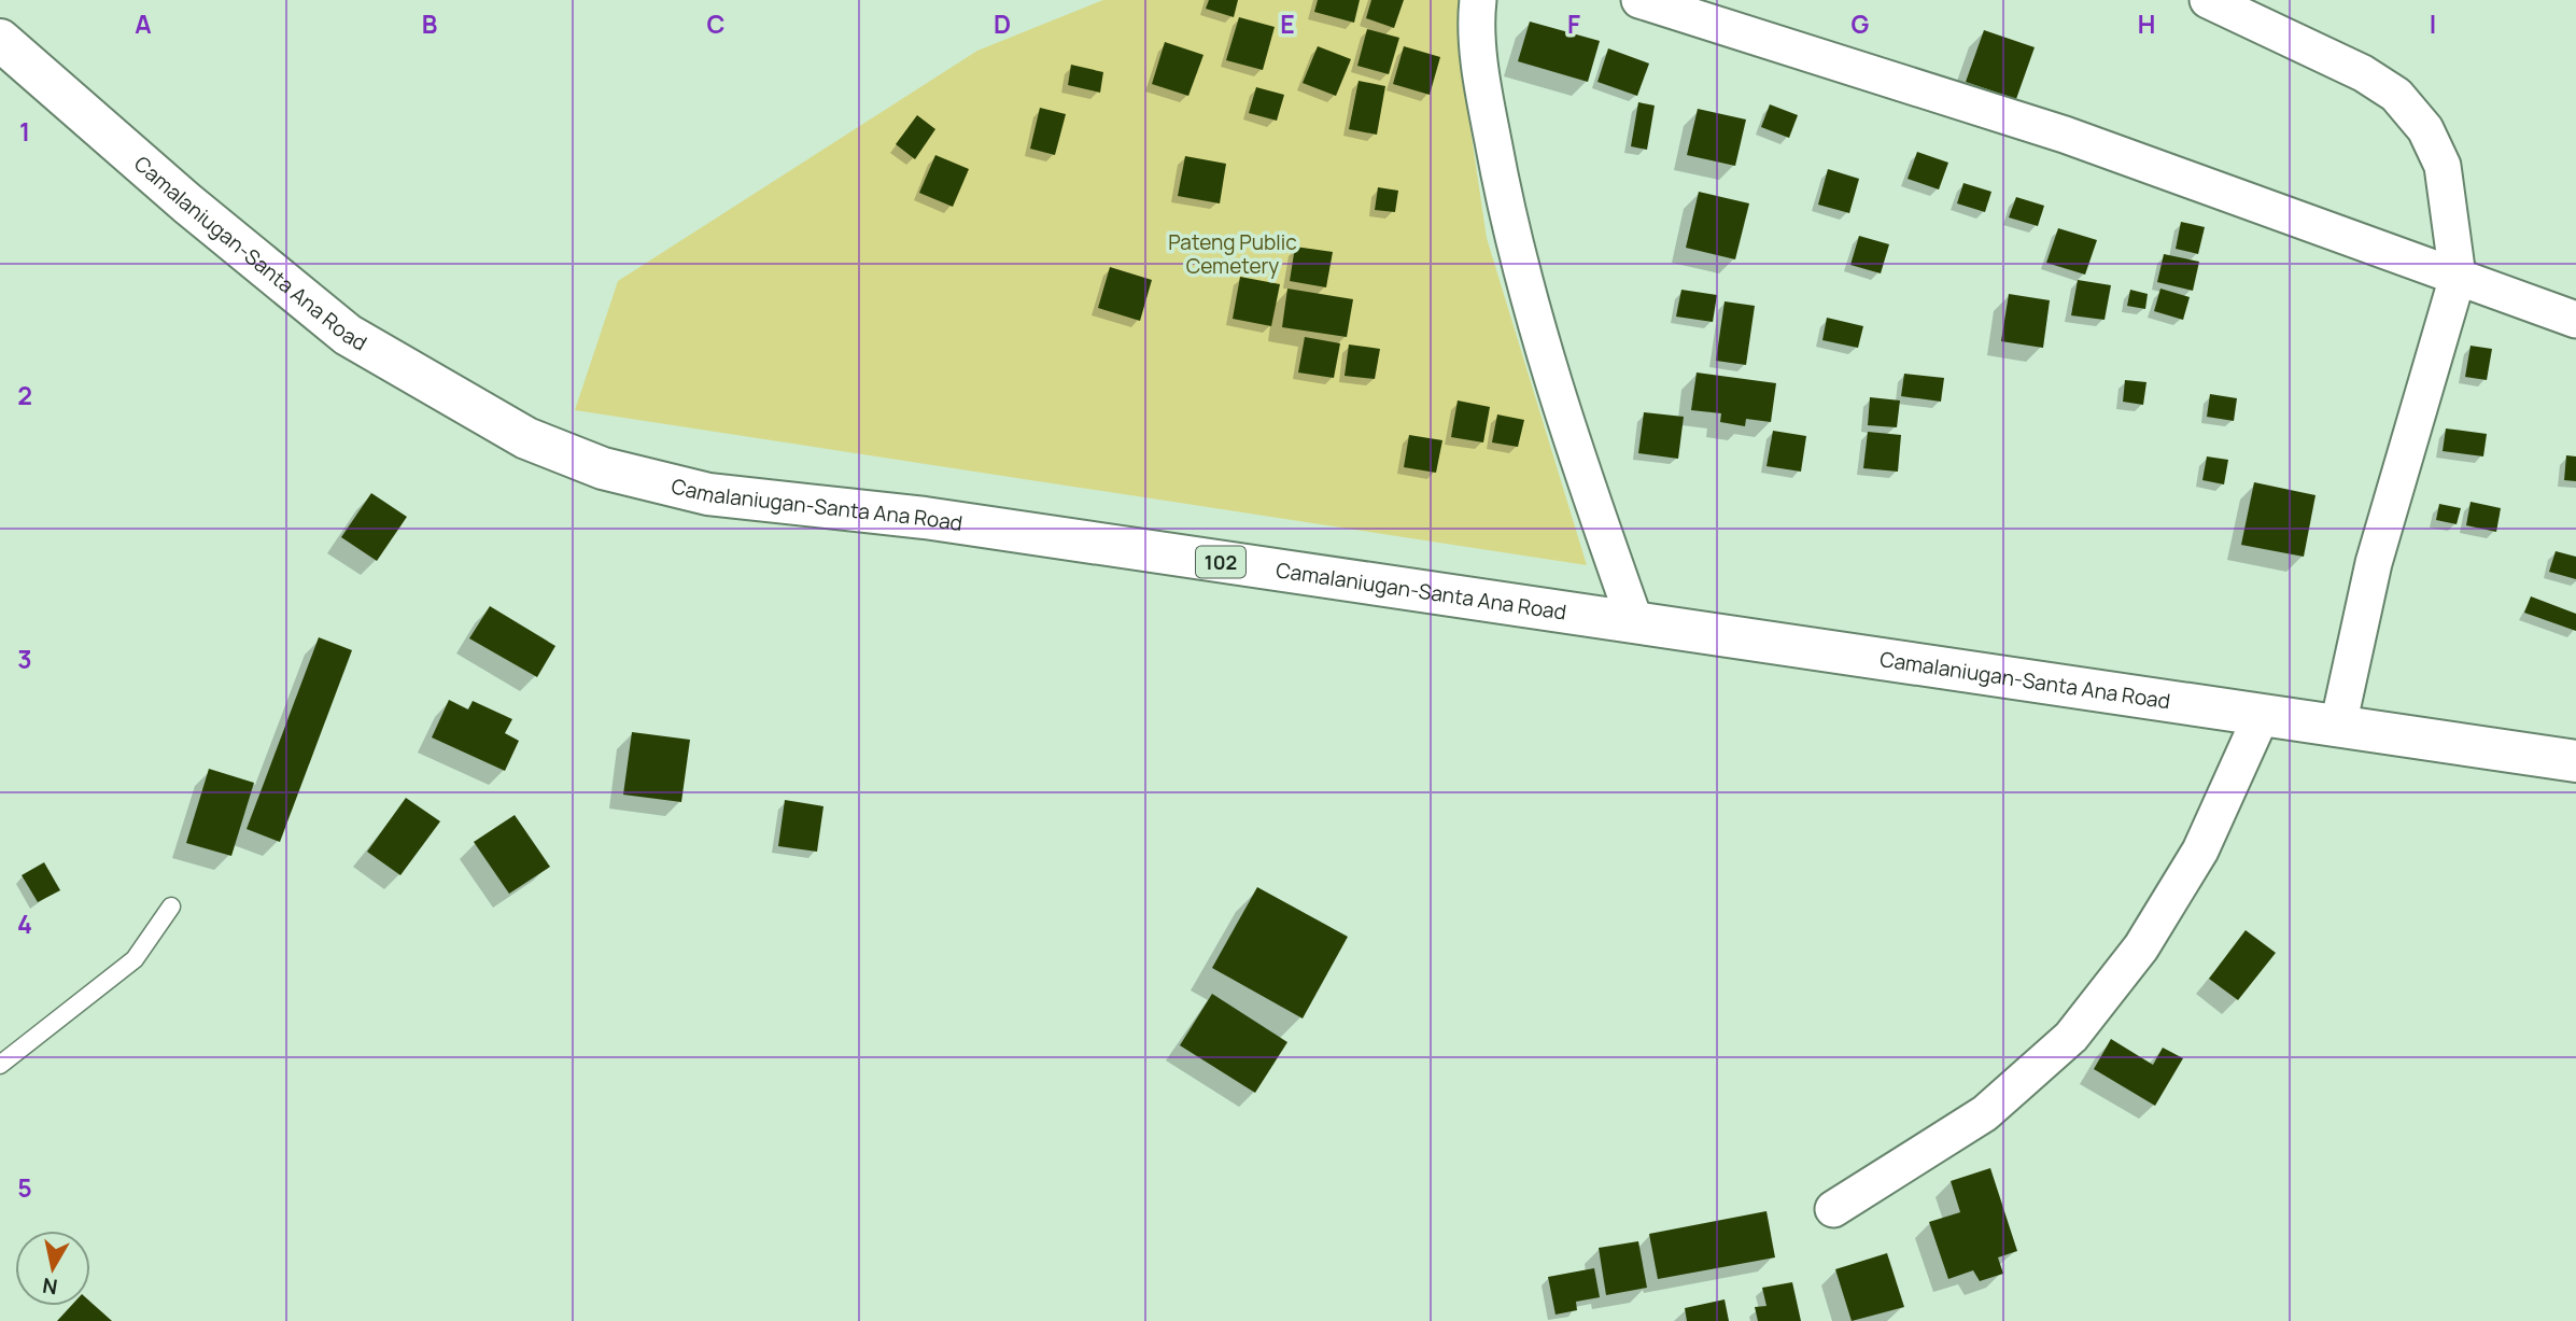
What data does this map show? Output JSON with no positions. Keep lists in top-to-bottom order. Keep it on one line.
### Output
{"streets":{"main road":["Camalaniugan-Santa Ana Road","102"]},"parks":["Pateng Public Cemetery"],"north":"bottom","grid":{"columns":["A","B","C","D","E","F","G","H","I"],"rows":["1","2","3","4","5"]}}
